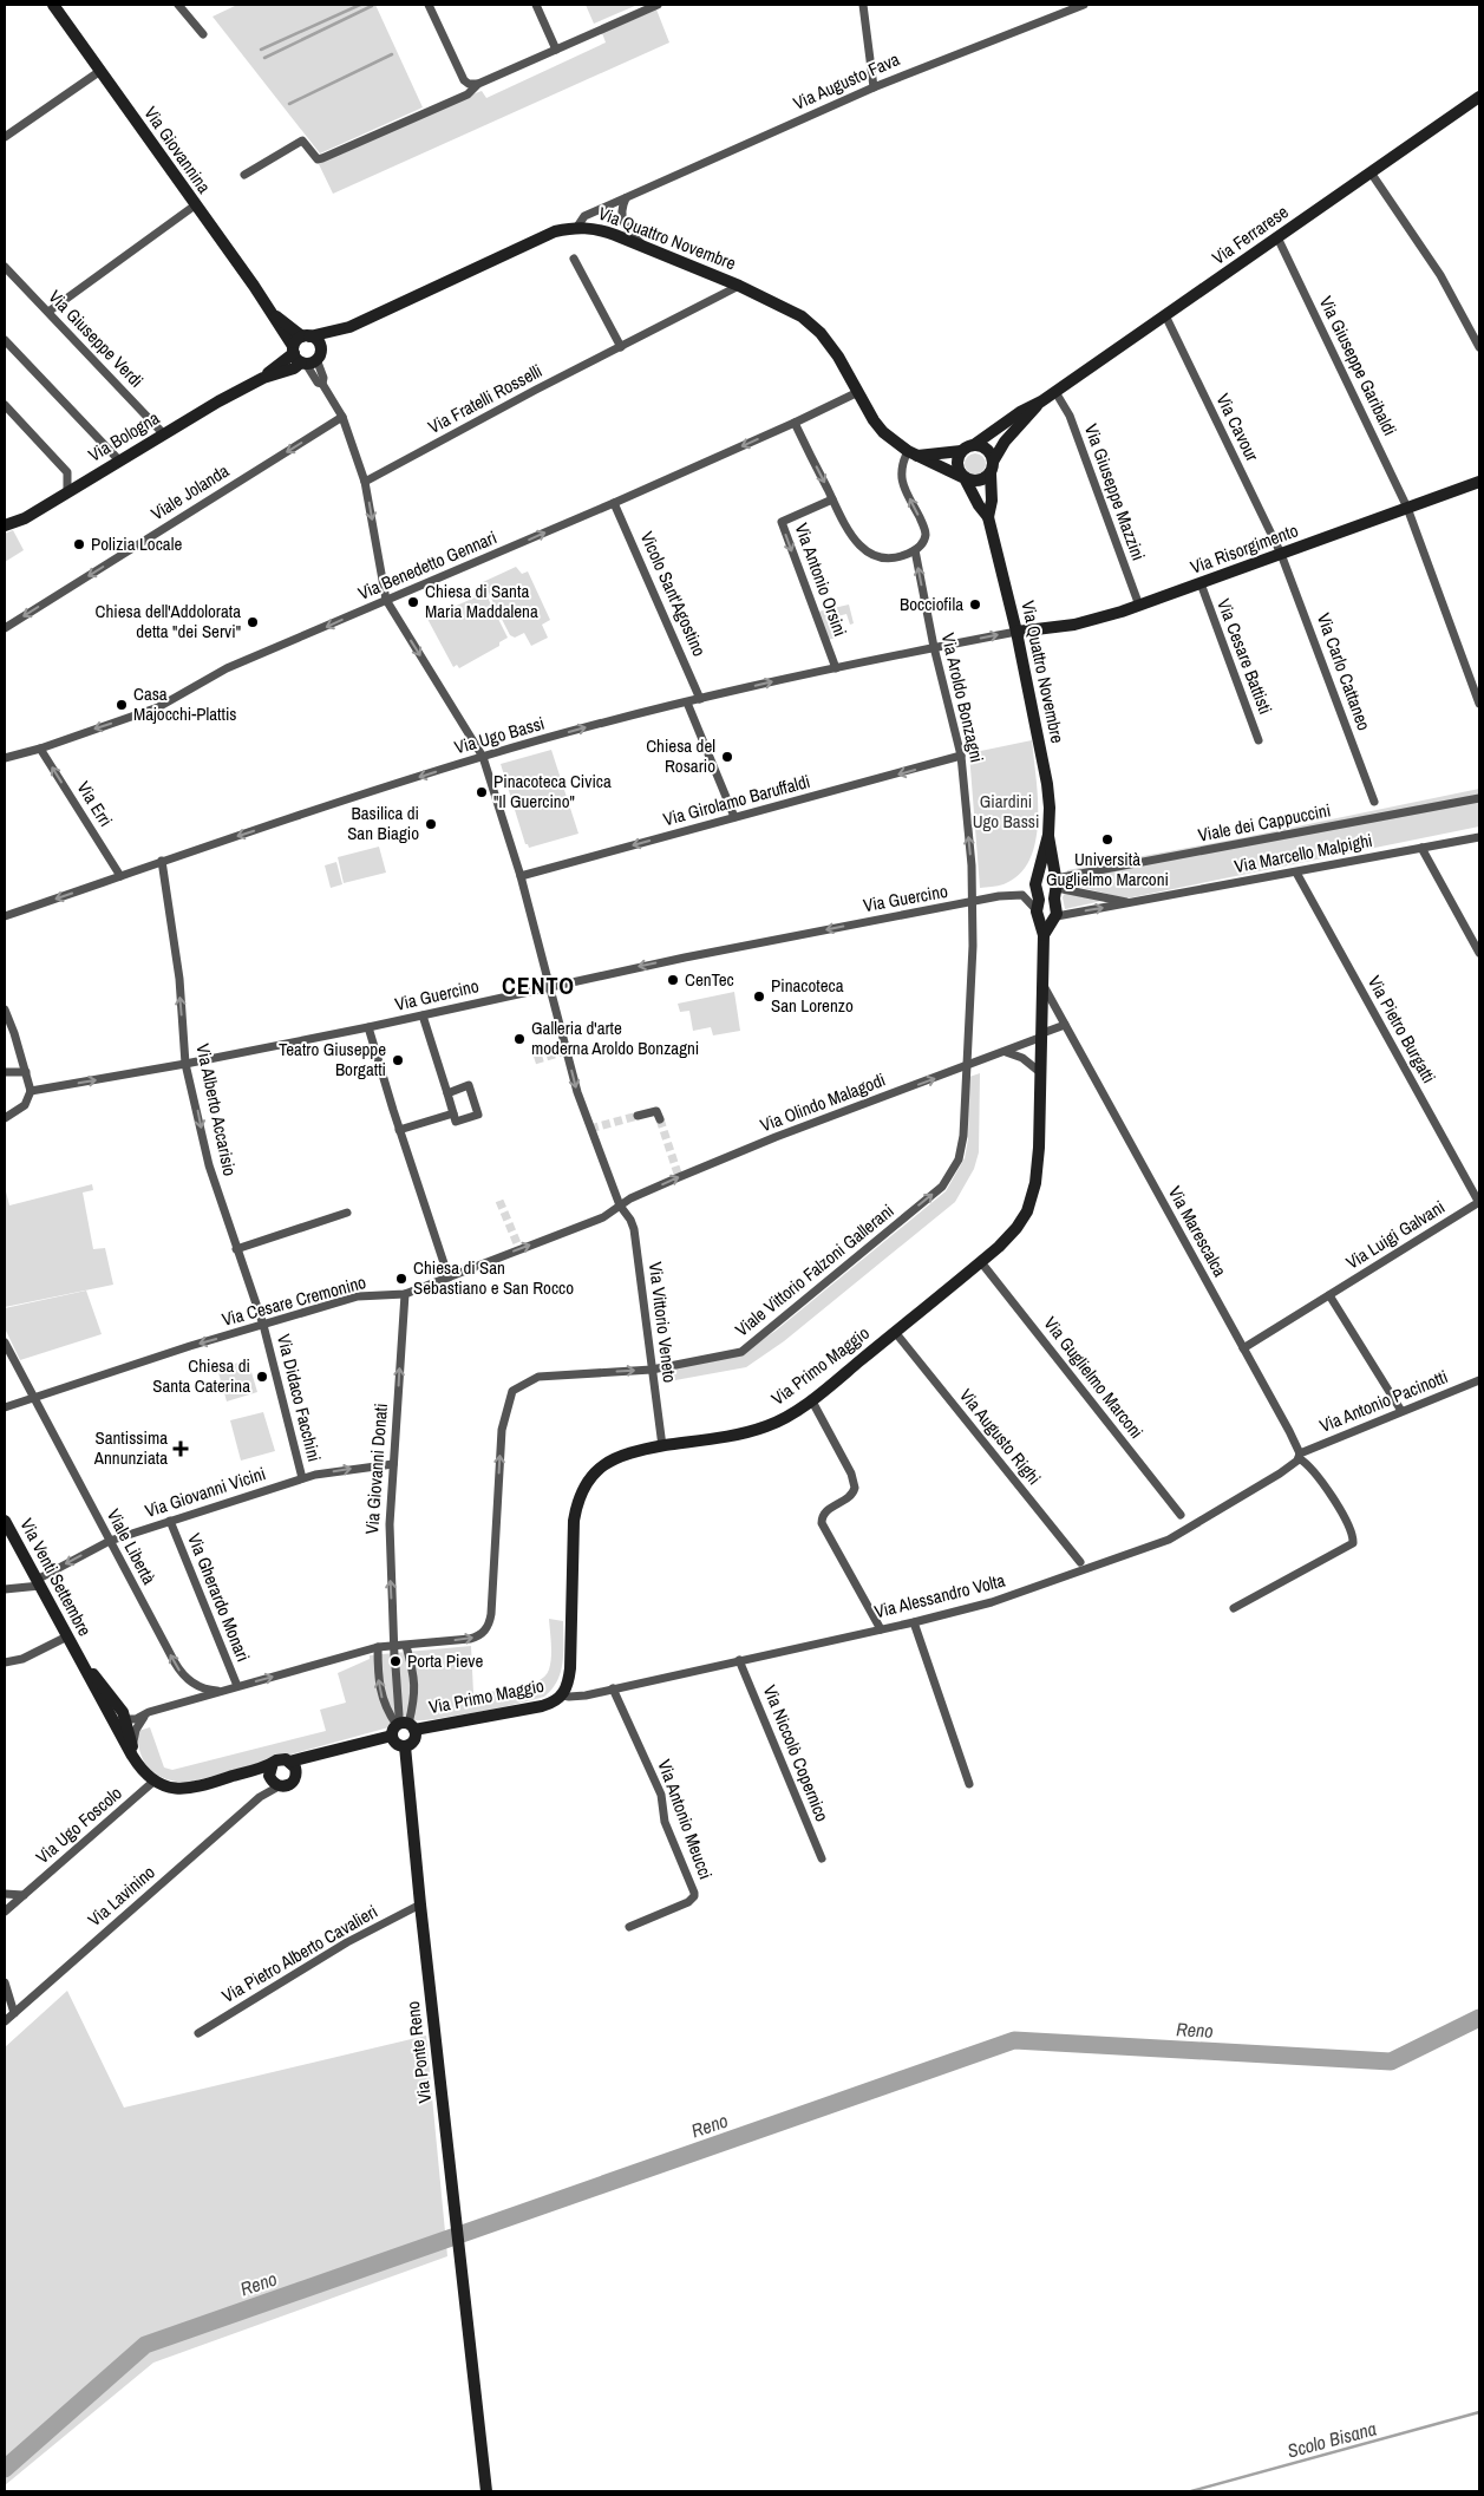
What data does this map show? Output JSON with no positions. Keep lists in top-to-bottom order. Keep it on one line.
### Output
{"streets":{"main road":["Via Giovannina","Via Ferrarese","Via Quattro Novembre","Via Bologna","Via Risorgimento","Via Primo Maggio","Via Venti Settembre","Via Ponte Reno"],"street":["Via Augusto Fava","Via Giuseppe Verdi","Via Giuseppe Garibaldi","Via Fratelli Rosselli","Via Cavour","Viale Jolanda","Via Giuseppe Mazzini","Via Benedetto Gennari","Via Antonio Orsini","Vicolo Sant'Agostino","Via Cesare Battisti","Via Carlo Cattaneo","Via Aroldo Bonzagni","Via Ugo Bassi","Via Girolamo Baruffaldi","Via Erri","Viale dei Cappuccini","Via Marcello Malpighi","Via Guercino","Via Pietro Burgatti","Via Olindo Malagodi","Via Alberto Accarisio","Via Marescalca","Via Luigi Galvani","Viale Vittorio Falzoni Gallerani","Via Cesare Cremonino","Via Vittorio Veneto","Via Guglielmo Marconi","Via Didaco Facchini","Via Antonio Pacinotti","Via Augusto Righi","Via Giovanni Donati","Via Giovanni Vicini","Viale Libertà","Via Alessandro Volta","Via Gherardo Monari","Via Niccolò Copernico","Via Antonio Meucci","Via Ugo Foscolo","Via Lavinino","Via Pietro Alberto Cavalieri"]},"crossings":[["Via Augusto Fava","Via Quattro Novembre"],["Via Giovannina","Via Quattro Novembre"],["Via Giovannina","Via Bologna"],["Via Ferrarese","Via Quattro Novembre"],["Via Ferrarese","Via Giuseppe Garibaldi"],["Via Ferrarese","Via Cavour"],["Via Ferrarese","Via Giuseppe Mazzini"],["Via Quattro Novembre","Via Fratelli Rosselli"],["Via Quattro Novembre","Via Bologna"],["Via Quattro Novembre","Via Risorgimento"],["Via Quattro Novembre","Via Benedetto Gennari"],["Via Quattro Novembre","Via Ugo Bassi"],["Via Quattro Novembre","Viale dei Cappuccini"],["Via Quattro Novembre","Via Marcello Malpighi"],["Via Quattro Novembre","Via Primo Maggio"],["Via Giuseppe Verdi","Via Bologna"],["Via Giuseppe Garibaldi","Via Risorgimento"],["Via Cavour","Via Risorgimento"],["Via Cavour","Via Carlo Cattaneo"],["Via Giuseppe Mazzini","Via Risorgimento"],["Via Risorgimento","Via Cesare Battisti"],["Via Risorgimento","Via Carlo Cattaneo"],["Via Risorgimento","Via Ugo Bassi"],["Via Benedetto Gennari","Vicolo Sant'Agostino"],["Via Benedetto Gennari","Via Erri"],["Via Benedetto Gennari","Via Vittorio Veneto"],["Via Antonio Orsini","Via Ugo Bassi"],["Vicolo Sant'Agostino","Via Ugo Bassi"],["Via Aroldo Bonzagni","Via Ugo Bassi"],["Via Aroldo Bonzagni","Via Girolamo Baruffaldi"],["Via Aroldo Bonzagni","Via Guercino"],["Via Aroldo Bonzagni","Via Olindo Malagodi"],["Via Aroldo Bonzagni","Viale Vittorio Falzoni Gallerani"],["Via Ugo Bassi","Via Erri"],["Via Ugo Bassi","Via Alberto Accarisio"],["Via Ugo Bassi","Via Vittorio Veneto"],["Via Girolamo Baruffaldi","Via Vittorio Veneto"],["Viale dei Cappuccini","Via Marcello Malpighi"],["Via Marcello Malpighi","Via Pietro Burgatti"],["Via Marcello Malpighi","Via Primo Maggio"],["Via Guercino","Via Alberto Accarisio"],["Via Guercino","Via Vittorio Veneto"],["Via Pietro Burgatti","Via Luigi Galvani"],["Via Olindo Malagodi","Viale Vittorio Falzoni Gallerani"],["Via Olindo Malagodi","Via Cesare Cremonino"],["Via Olindo Malagodi","Via Vittorio Veneto"],["Via Olindo Malagodi","Via Primo Maggio"],["Via Alberto Accarisio","Via Cesare Cremonino"],["Via Alberto Accarisio","Via Didaco Facchini"],["Via Marescalca","Via Luigi Galvani"],["Via Marescalca","Via Primo Maggio"],["Via Marescalca","Via Antonio Pacinotti"],["Via Marescalca","Via Alessandro Volta"],["Viale Vittorio Falzoni Gallerani","Via Vittorio Veneto"],["Via Cesare Cremonino","Via Vittorio Veneto"],["Via Cesare Cremonino","Via Didaco Facchini"],["Via Cesare Cremonino","Via Giovanni Donati"],["Via Cesare Cremonino","Viale Libertà"],["Via Vittorio Veneto","Via Primo Maggio"],["Via Primo Maggio","Via Guglielmo Marconi"],["Via Primo Maggio","Via Augusto Righi"],["Via Primo Maggio","Via Alessandro Volta"],["Via Didaco Facchini","Via Giovanni Vicini"],["Via Antonio Pacinotti","Via Alessandro Volta"],["Via Giovanni Donati","Via Giovanni Vicini"],["Via Giovanni Vicini","Viale Libertà"],["Via Giovanni Vicini","Via Venti Settembre"],["Via Giovanni Vicini","Via Gherardo Monari"],["Via Venti Settembre","Via Ugo Foscolo"],["Via Venti Settembre","Via Lavinino"],["Via Alessandro Volta","Via Niccolò Copernico"],["Via Alessandro Volta","Via Antonio Meucci"],["Via Pietro Alberto Cavalieri","Via Ponte Reno"]],"one_way":["Viale Jolanda","Via Aroldo Bonzagni","Via Girolamo Baruffaldi","Via Erri","Via Olindo Malagodi","Viale Vittorio Falzoni Gallerani","Via Vittorio Veneto","Via Giovanni Donati","Viale Libertà"],"districts":["CENTO"],"water":["Reno","Scolo Bisana"],"parks":["Giardini Ugo Bassi"],"places":{"other":["Polizia Locale","Chiesa di Santa Maria Maddalena","Bocciofila","Chiesa dell'Addolorata detta \"dei Servi\"","Casa Majocchi-Plattis","Chiesa del Rosario","Pinacoteca Civica \"Il Guercino\"","Basilica di San Biagio","Università Guglielmo Marconi","CenTec","Pinacoteca San Lorenzo","Galleria d'arte moderna Aroldo Bonzagni","Teatro Giuseppe Borgatti","Chiesa di San Sebastiano e San Rocco","Chiesa di Santa Caterina","Porta Pieve"],"health":["Santissima Annunziata"]}}
